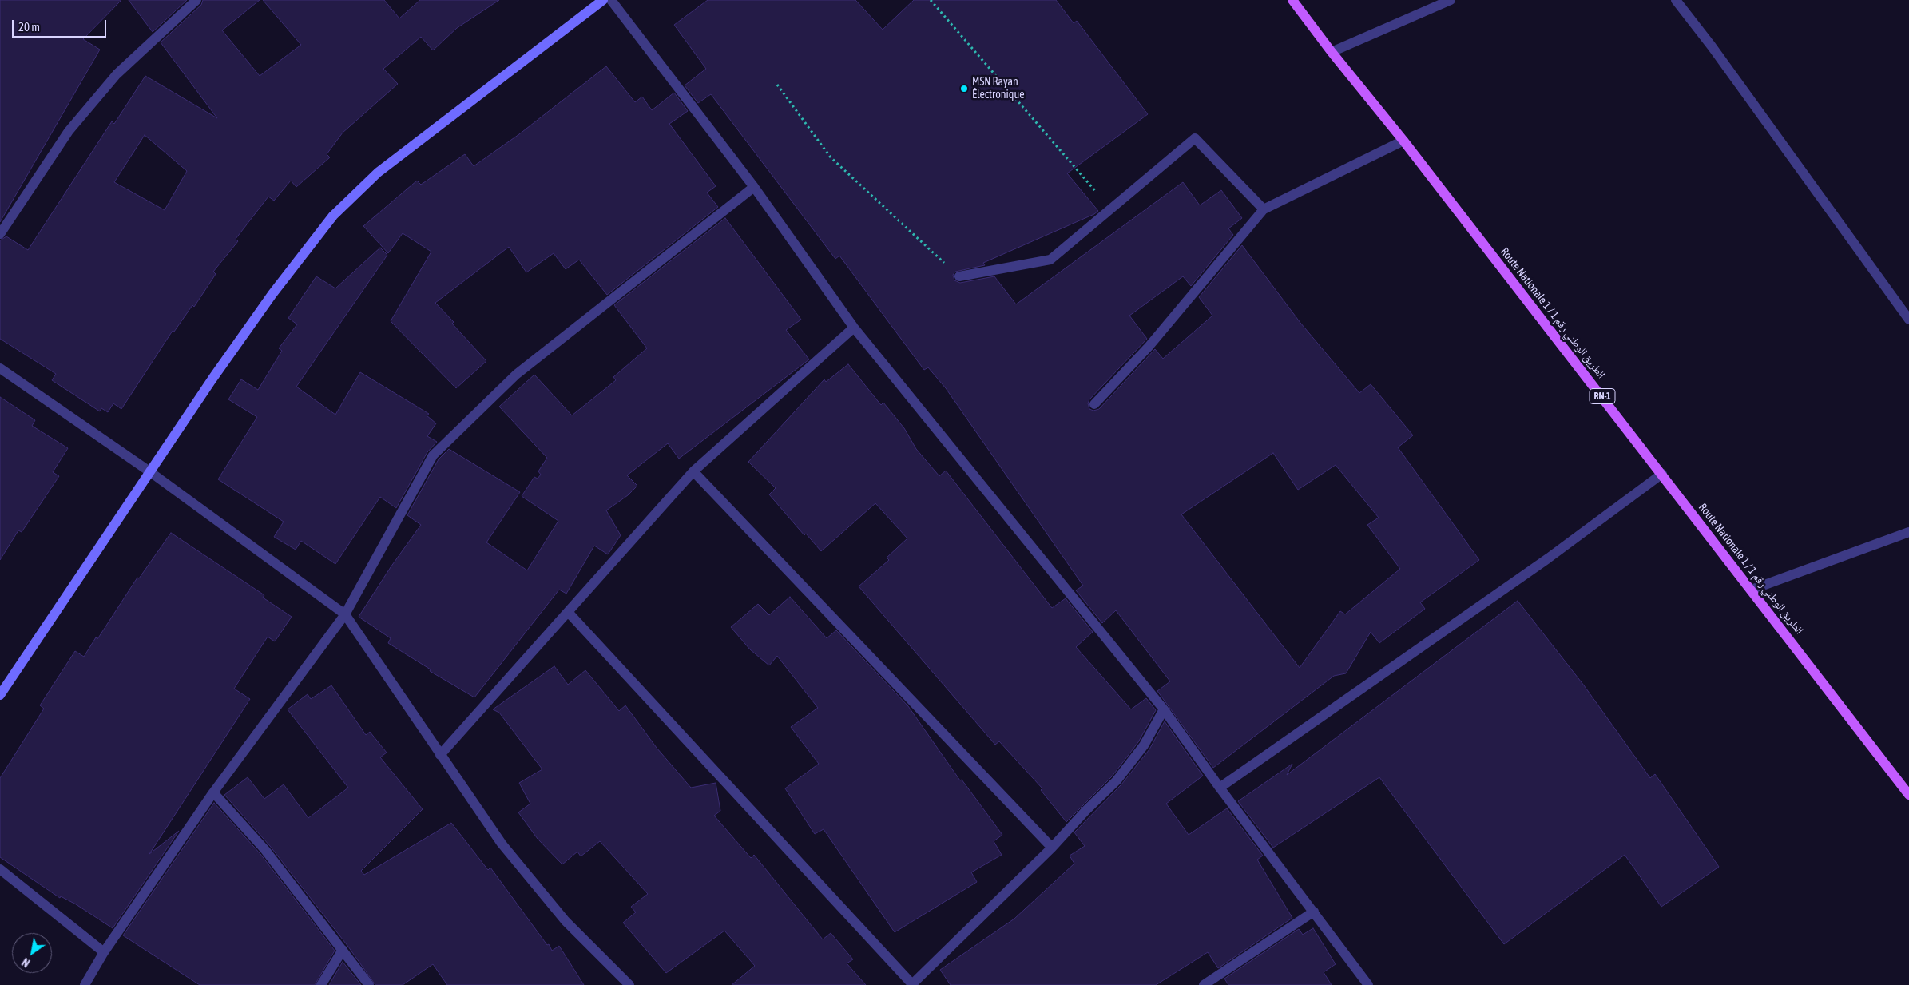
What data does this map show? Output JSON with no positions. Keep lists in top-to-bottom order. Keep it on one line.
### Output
{"streets":{"main road":["Route Nationale 1 / الطريق الوطني رقم 1","RN-1"]},"places":["MSN Rayan Électronique"],"scale_bar":"20 m","north":"bottom left"}
